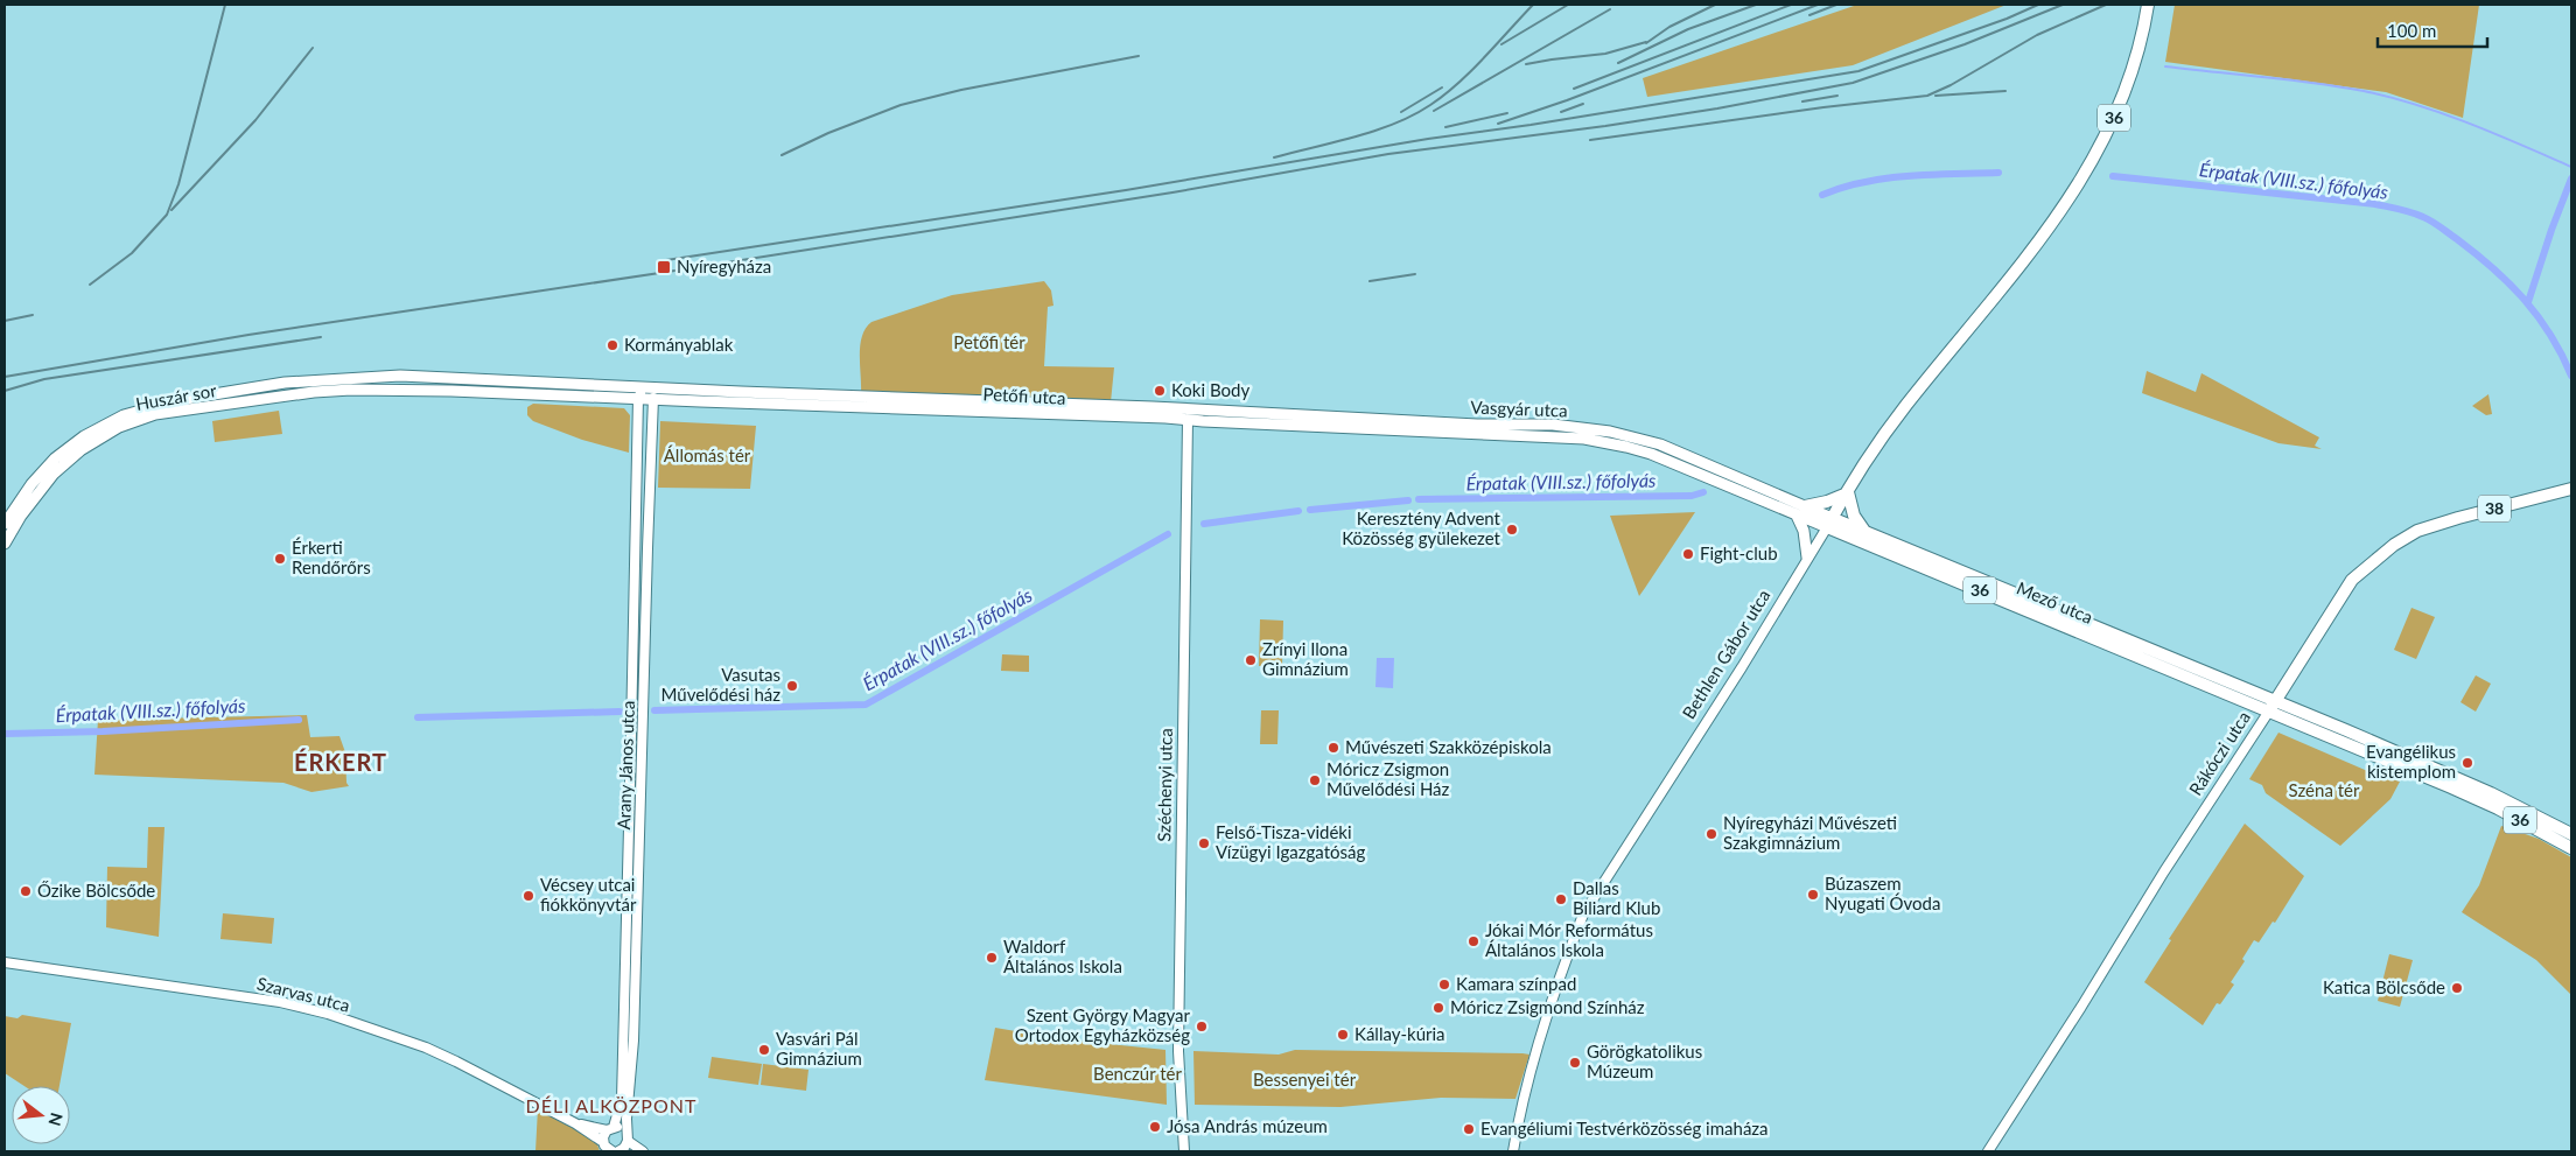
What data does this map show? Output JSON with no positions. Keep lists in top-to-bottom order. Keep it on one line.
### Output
{"streets":{"main road":["36","Petőfi utca","Huszár sor","Vasgyár utca","38","Mező utca","Bethlen Gábor utca","Rákóczi utca"],"street":["Arany János utca","Széchenyi utca","Szarvas utca"]},"crossings":[["36","Mező utca"],["36","Rákóczi utca"],["Petőfi utca","Vasgyár utca"],["Petőfi utca","Széchenyi utca"],["Huszár sor","Arany János utca"],["Vasgyár utca","Mező utca"],["Vasgyár utca","Bethlen Gábor utca"],["Vasgyár utca","Széchenyi utca"],["Mező utca","Bethlen Gábor utca"],["Mező utca","Rákóczi utca"],["Arany János utca","Szarvas utca"]],"districts":["ÉRKERT","DÉLI ALKÖZPONT"],"water":["Érpatak (VIII.sz.) főfolyás"],"parks":["Petőfi tér","Állomás tér","Széna tér","Benczúr tér","Bessenyei tér"],"places":{"transit":["Nyíregyháza"],"other":["Kormányablak","Koki Body","Keresztény Advent Közösség gyülekezet","Fight-club","Érkerti Rendőrőrs","Zrínyi Ilona Gimnázium","Vasutas Művelődési ház","Művészeti Szakközépiskola","Evangélikus kistemplom","Móricz Zsigmon Művelődési Ház","Nyíregyházi Művészeti Szakgimnázium","Felső-Tisza-vidéki Vízügyi Igazgatóság","Őzike Bölcsőde","Búzaszem Nyugati Óvoda","Vécsey utcai fiókkönyvtár","Dallas Biliard Klub","Jókai Mór Református Általános Iskola","Waldorf Általános Iskola","Kamara színpad","Katica Bölcsőde","Móricz Zsigmond Színház","Szent György Magyar Ortodox Egyházközség","Kállay-kúria","Vasvári Pál Gimnázium","Görögkatolikus Múzeum","Jósa András múzeum","Evangéliumi Testvérközösség imaháza"]},"scale_bar":"100 m","north":"right"}
